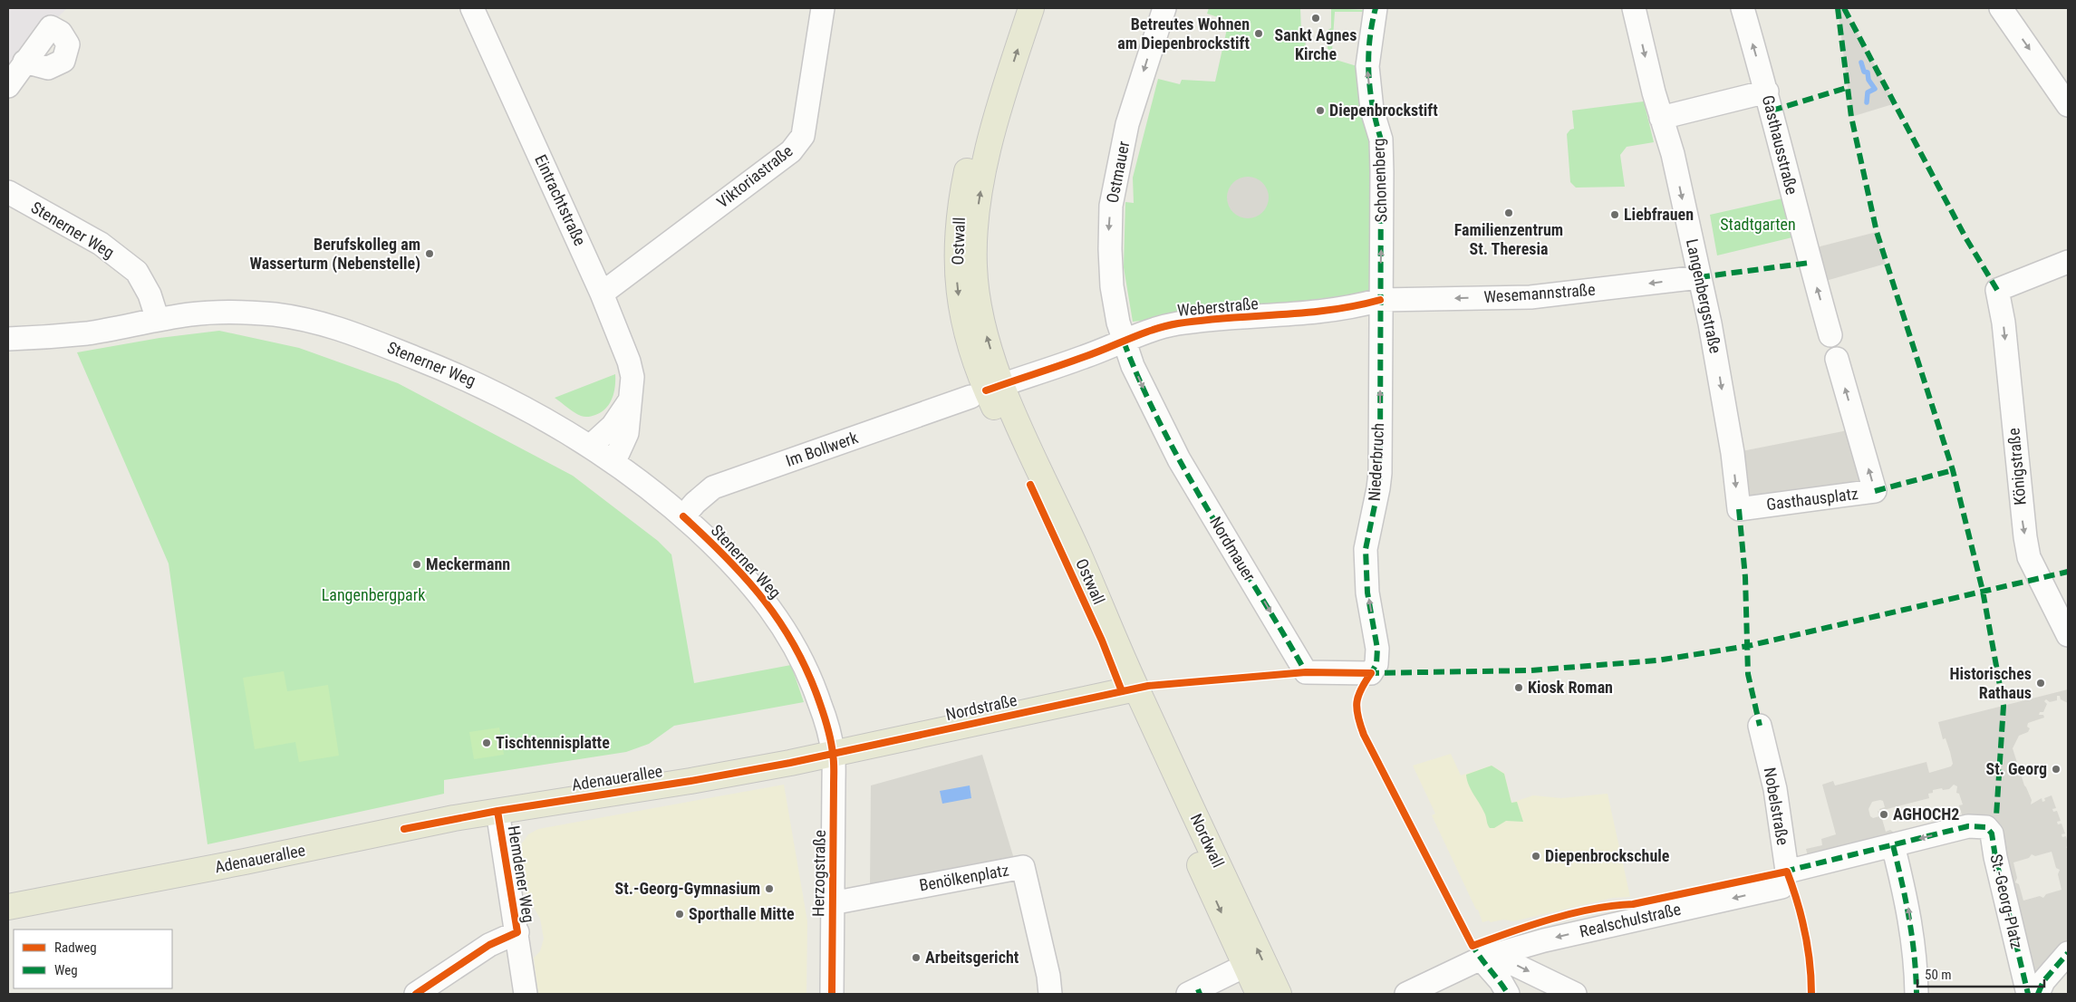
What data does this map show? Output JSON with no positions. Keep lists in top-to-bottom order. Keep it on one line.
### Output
{"streets":{"main road":["Ostwall","Nordstraße","Adenauerallee","Nordwall"],"street":["Gasthausstraße","Ostmauer","Viktoriastraße","Schonenberg","Eintrachtstraße","Stenerner Weg","Wesemannstraße","Langenbergstraße","Weberstraße","Im Bollwerk","Niederbruch","Königstraße","Gasthausplatz","Nordmauer","Nobelstraße","Herzogstraße","Hemdener Weg","Benölkenplatz","St.-Georg-Platz","Realschulstraße"]},"crossings":[["Ostmauer","Weberstraße"],["Ostmauer","Nordmauer"],["Viktoriastraße","Eintrachtstraße"],["Schonenberg","Wesemannstraße"],["Schonenberg","Weberstraße"],["Schonenberg","Niederbruch"],["Eintrachtstraße","Stenerner Weg"],["Stenerner Weg","Im Bollwerk"],["Stenerner Weg","Nordstraße"],["Stenerner Weg","Adenauerallee"],["Stenerner Weg","Herzogstraße"],["Ostwall","Weberstraße"],["Ostwall","Im Bollwerk"],["Ostwall","Nordstraße"],["Ostwall","Nordwall"],["Wesemannstraße","Langenbergstraße"],["Wesemannstraße","Weberstraße"],["Wesemannstraße","Niederbruch"],["Langenbergstraße","Gasthausplatz"],["Weberstraße","Im Bollwerk"],["Weberstraße","Niederbruch"],["Weberstraße","Nordmauer"],["Niederbruch","Nordmauer"],["Nordstraße","Adenauerallee"],["Nordstraße","Nordwall"],["Nordstraße","Herzogstraße"],["Adenauerallee","Herzogstraße"],["Adenauerallee","Hemdener Weg"],["Nobelstraße","Realschulstraße"],["Herzogstraße","Benölkenplatz"],["St.-Georg-Platz","Realschulstraße"]],"one_way":["Gasthausstraße","Ostmauer","Schonenberg","Wesemannstraße","Langenbergstraße","Niederbruch","Königstraße","Nordmauer","Realschulstraße"],"parks":["Stadtgarten","Langenbergpark"],"places":["Sankt Agnes Kirche","Betreutes Wohnen am Diepenbrockstift","Diepenbrockstift","Familienzentrum St. Theresia","Liebfrauen","Berufskolleg am Wasserturm (Nebenstelle)","Meckermann","Historisches Rathaus","Kiosk Roman","Tischtennisplatte","St. Georg","AGHOCH2","Diepenbrockschule","St.-Georg-Gymnasium","Sporthalle Mitte","Arbeitsgericht"],"legend":["Radweg","Weg"],"scale_bar":"50 m"}
